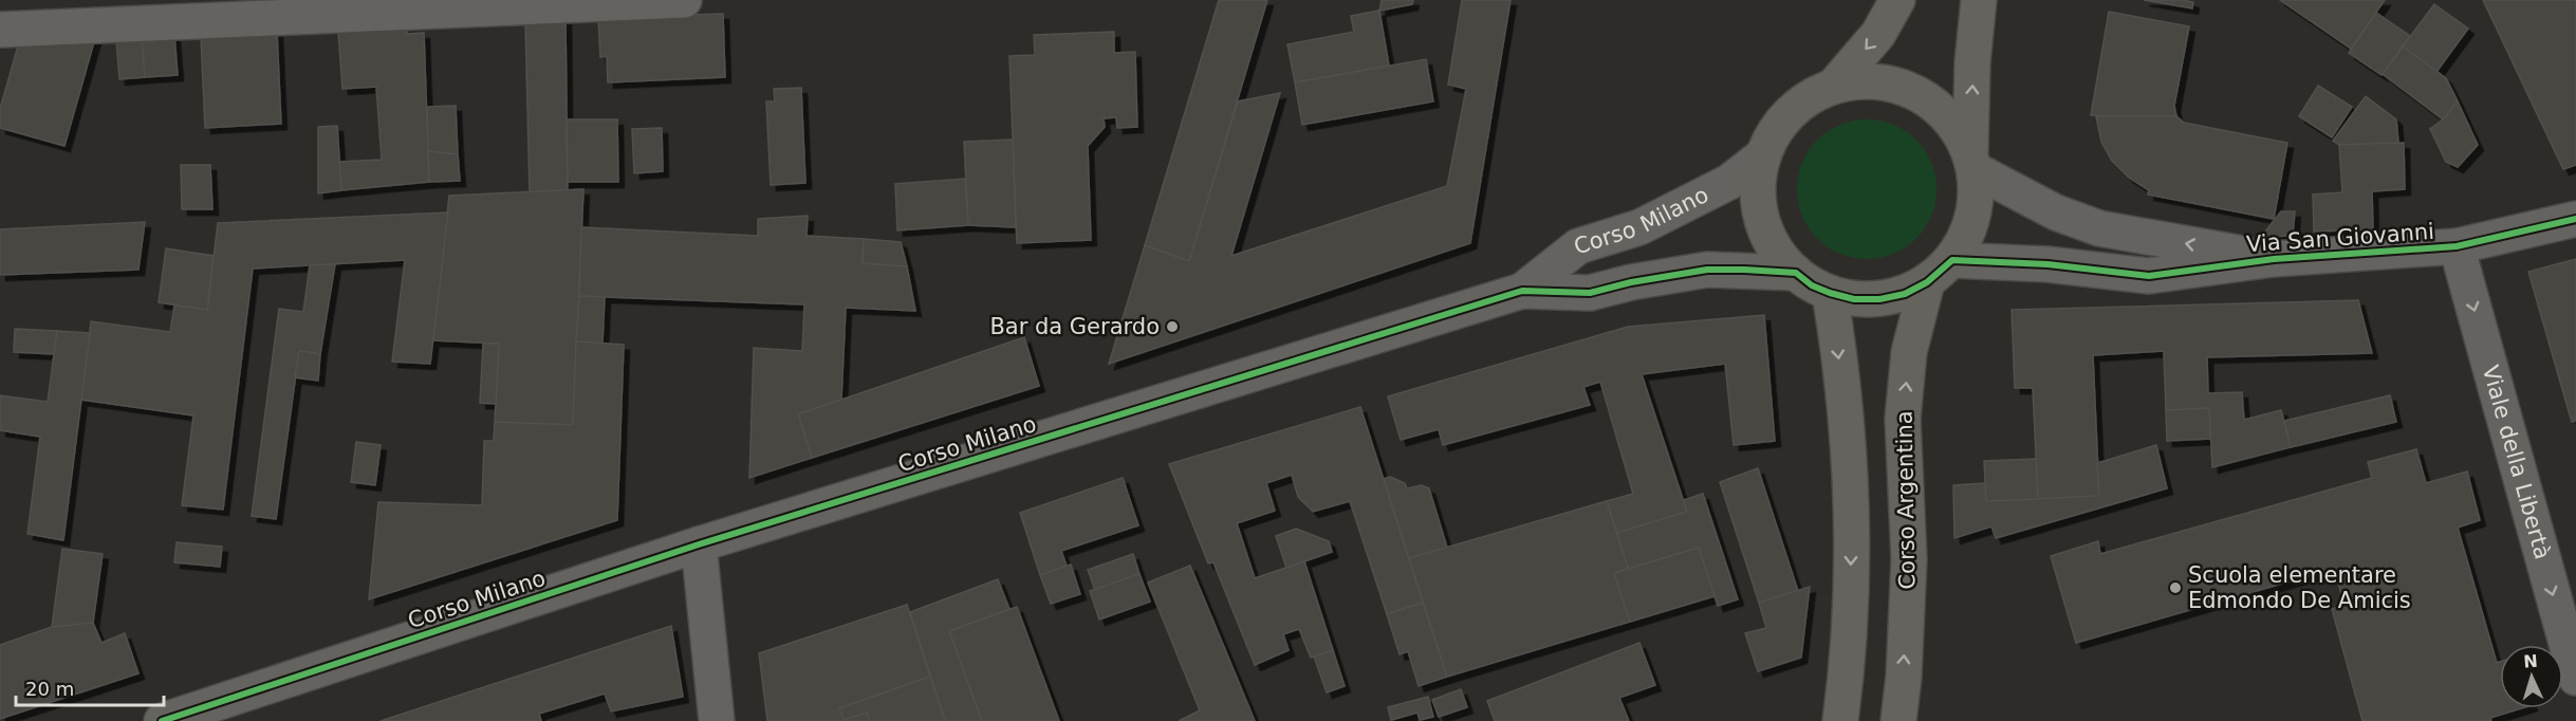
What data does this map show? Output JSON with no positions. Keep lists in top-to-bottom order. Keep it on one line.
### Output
{"streets":{"main road":["Corso Argentina"],"street":["Corso Milano","Via San Giovanni","Viale della Libertà"]},"crossings":[["Corso Milano","Via San Giovanni"],["Corso Milano","Corso Argentina"],["Via San Giovanni","Viale della Libertà"],["Via San Giovanni","Corso Argentina"]],"one_way":["Viale della Libertà"],"places":["Bar da Gerardo","Scuola elementare Edmondo De Amicis"],"scale_bar":"20 m","north":"top"}
